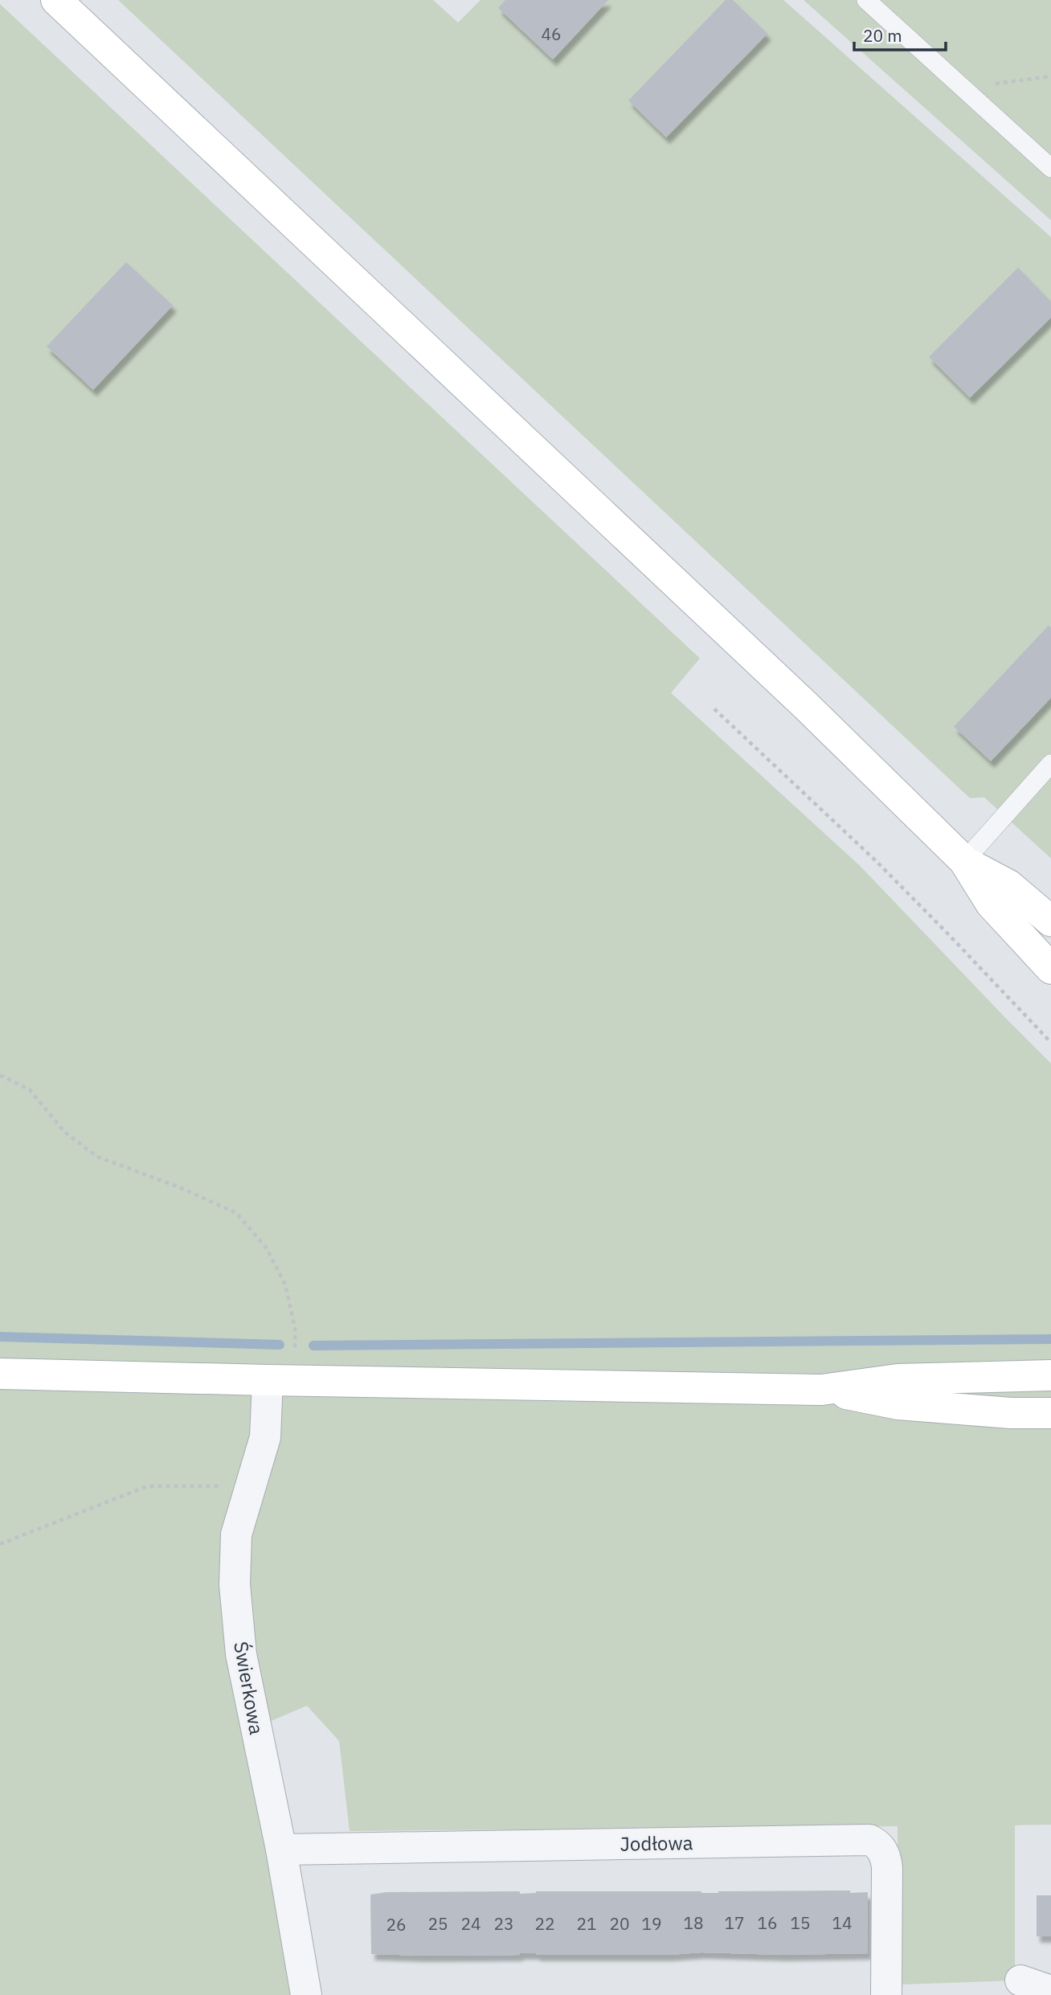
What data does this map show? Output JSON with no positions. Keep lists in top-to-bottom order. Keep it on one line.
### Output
{"streets":{"street":["Świerkowa","Jodłowa"]},"crossings":[["Świerkowa","Jodłowa"]],"house_numbers":["46","18","17","16","15","14","25","24","23","22","21","20","19","26"],"scale_bar":"20 m"}
